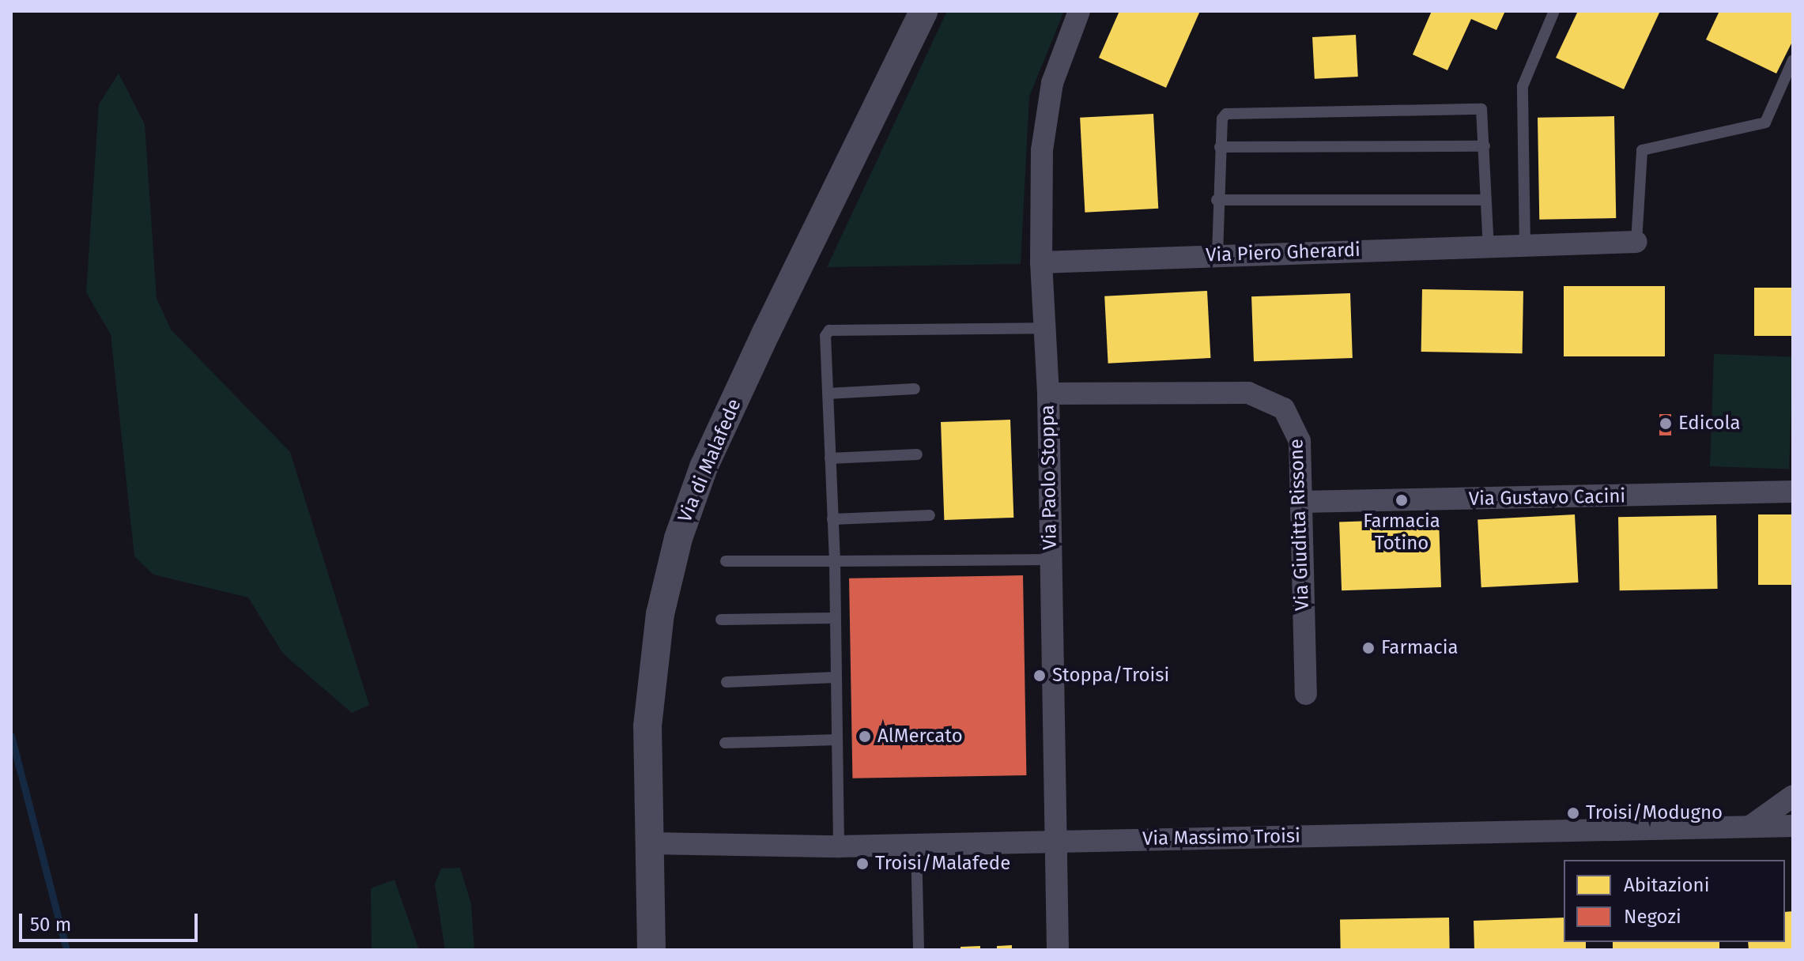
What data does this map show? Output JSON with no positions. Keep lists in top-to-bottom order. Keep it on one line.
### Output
{"streets":{"street":["Via Piero Gherardi","Via di Malafede","Via Paolo Stoppa","Via Gustavo Cacini","Via Giuditta Rissone","Via Massimo Troisi"]},"crossings":[["Via Piero Gherardi","Via Paolo Stoppa"],["Via di Malafede","Via Massimo Troisi"],["Via Paolo Stoppa","Via Giuditta Rissone"],["Via Paolo Stoppa","Via Massimo Troisi"],["Via Gustavo Cacini","Via Giuditta Rissone"]],"places":["Edicola","Farmacia Totino","Farmacia","Stoppa/Troisi","AlMercato","Troisi/Modugno","Troisi/Malafede"],"legend":["Abitazioni","Negozi"],"scale_bar":"50 m"}
